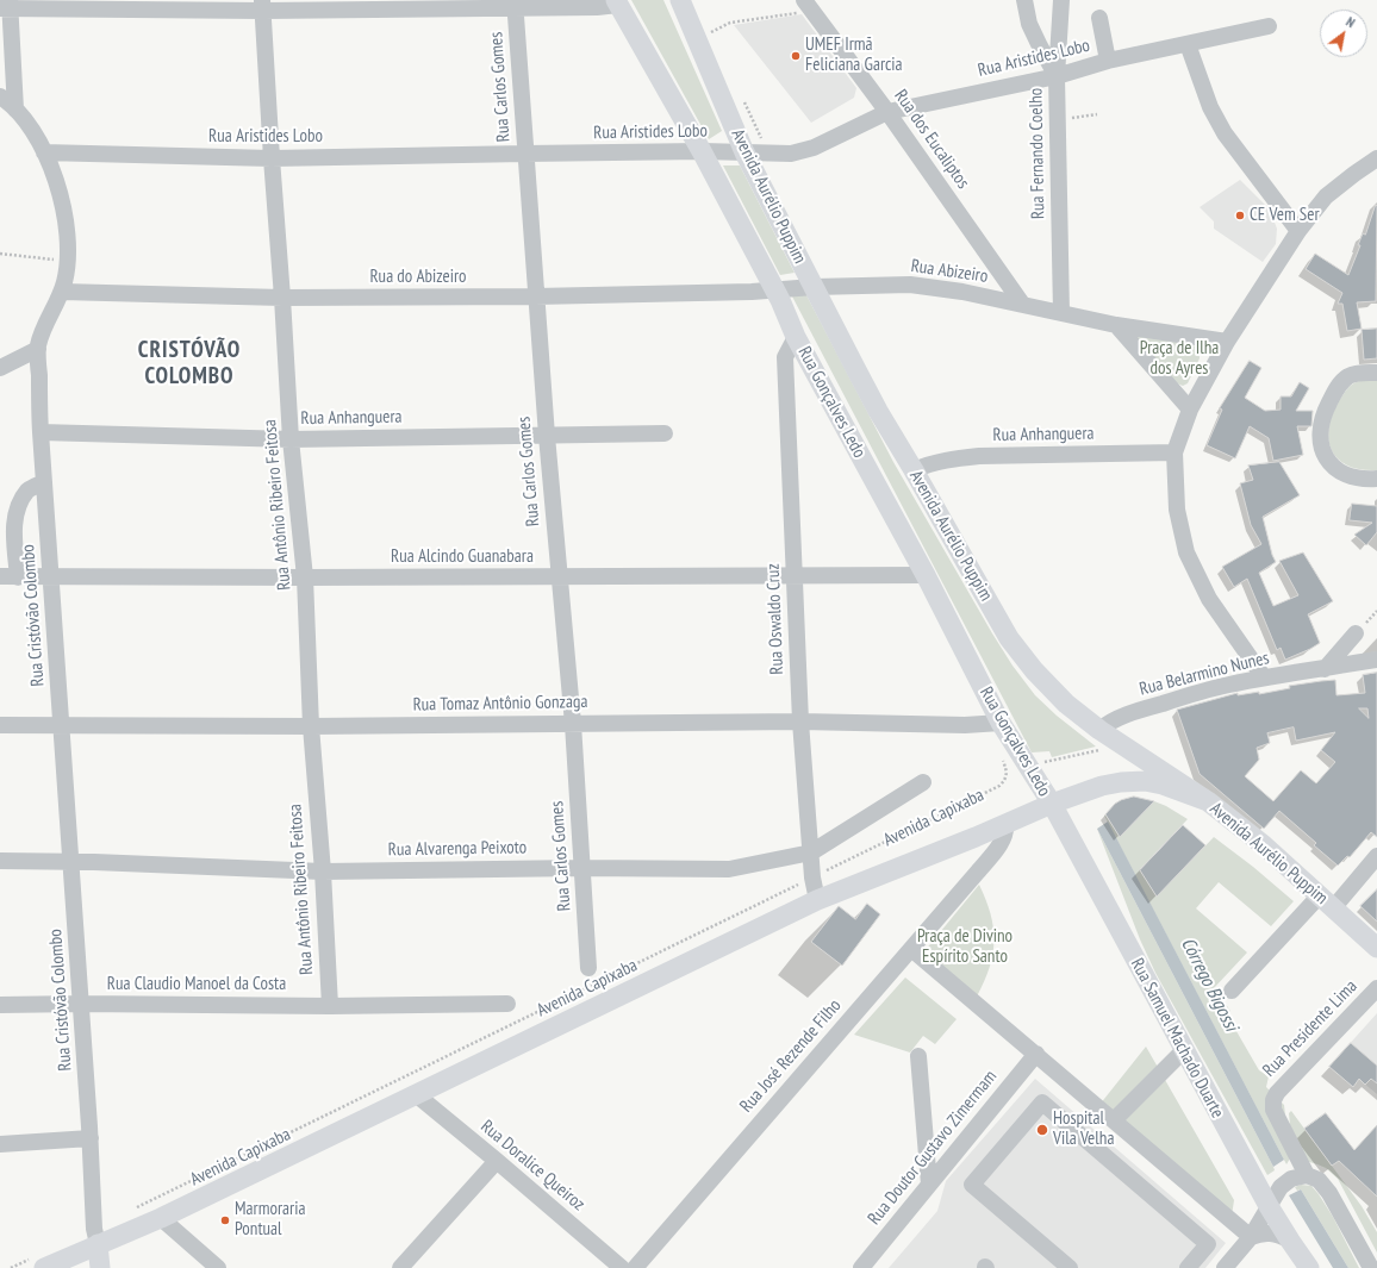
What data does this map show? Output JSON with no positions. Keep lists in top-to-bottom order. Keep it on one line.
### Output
{"streets":{"main road":["Avenida Aurélio Puppim","Rua Gonçalves Ledo","Avenida Capixaba","Rua Samuel Machado Duarte"],"street":["Rua Aristides Lobo","Rua Carlos Gomes","Rua dos Eucaliptos","Rua Fernando Coelho","Rua Abizeiro","Rua do Abizeiro","Rua Anhanguera","Rua Antônio Ribeiro Feitosa","Rua Alcindo Guanabara","Rua Cristóvão Colombo","Rua Oswaldo Cruz","Rua Belarmino Nunes","Rua Tomaz Antônio Gonzaga","Rua Alvarenga Peixoto","Rua Claudio Manoel da Costa","Rua Presidente Lima","Rua José Rezende Filho","Rua Doutor Gustavo Zimermam","Rua Doralice Queiroz"]},"crossings":[["Rua Aristides Lobo","Rua Carlos Gomes"],["Rua Aristides Lobo","Rua dos Eucaliptos"],["Rua Aristides Lobo","Rua Fernando Coelho"],["Rua Aristides Lobo","Avenida Aurélio Puppim"],["Rua Aristides Lobo","Rua Gonçalves Ledo"],["Rua Aristides Lobo","Rua Antônio Ribeiro Feitosa"],["Rua Aristides Lobo","Rua Cristóvão Colombo"],["Rua Carlos Gomes","Rua do Abizeiro"],["Rua Carlos Gomes","Rua Anhanguera"],["Rua Carlos Gomes","Rua Alcindo Guanabara"],["Rua Carlos Gomes","Rua Tomaz Antônio Gonzaga"],["Rua Carlos Gomes","Rua Alvarenga Peixoto"],["Rua dos Eucaliptos","Rua Abizeiro"],["Rua Fernando Coelho","Rua Abizeiro"],["Avenida Aurélio Puppim","Rua Abizeiro"],["Avenida Aurélio Puppim","Rua Anhanguera"],["Avenida Aurélio Puppim","Rua Belarmino Nunes"],["Avenida Aurélio Puppim","Avenida Capixaba"],["Rua Abizeiro","Rua do Abizeiro"],["Rua Abizeiro","Rua Gonçalves Ledo"],["Rua do Abizeiro","Rua Gonçalves Ledo"],["Rua do Abizeiro","Rua Antônio Ribeiro Feitosa"],["Rua do Abizeiro","Rua Cristóvão Colombo"],["Rua Gonçalves Ledo","Rua Alcindo Guanabara"],["Rua Gonçalves Ledo","Rua Oswaldo Cruz"],["Rua Gonçalves Ledo","Rua Tomaz Antônio Gonzaga"],["Rua Gonçalves Ledo","Avenida Capixaba"],["Rua Gonçalves Ledo","Rua Samuel Machado Duarte"],["Rua Anhanguera","Rua Antônio Ribeiro Feitosa"],["Rua Anhanguera","Rua Cristóvão Colombo"],["Rua Antônio Ribeiro Feitosa","Rua Alcindo Guanabara"],["Rua Antônio Ribeiro Feitosa","Rua Tomaz Antônio Gonzaga"],["Rua Antônio Ribeiro Feitosa","Rua Alvarenga Peixoto"],["Rua Antônio Ribeiro Feitosa","Rua Claudio Manoel da Costa"],["Rua Alcindo Guanabara","Rua Cristóvão Colombo"],["Rua Alcindo Guanabara","Rua Oswaldo Cruz"],["Rua Cristóvão Colombo","Rua Tomaz Antônio Gonzaga"],["Rua Cristóvão Colombo","Avenida Capixaba"],["Rua Cristóvão Colombo","Rua Alvarenga Peixoto"],["Rua Cristóvão Colombo","Rua Claudio Manoel da Costa"],["Rua Oswaldo Cruz","Rua Tomaz Antônio Gonzaga"],["Rua Oswaldo Cruz","Avenida Capixaba"],["Rua Oswaldo Cruz","Rua Alvarenga Peixoto"],["Avenida Capixaba","Rua Samuel Machado Duarte"],["Avenida Capixaba","Rua José Rezende Filho"],["Avenida Capixaba","Rua Doralice Queiroz"]],"districts":["CRISTÓVÃO COLOMBO"],"water":["Córrego Bigossi"],"parks":["Praça de Ilha dos Ayres","Praça de Divino Espírito Santo"],"places":["UMEF Irmã Feliciana Garcia","CE Vem Ser","Hospital Vila Velha","Marmoraria Pontual"],"north":"top right"}
